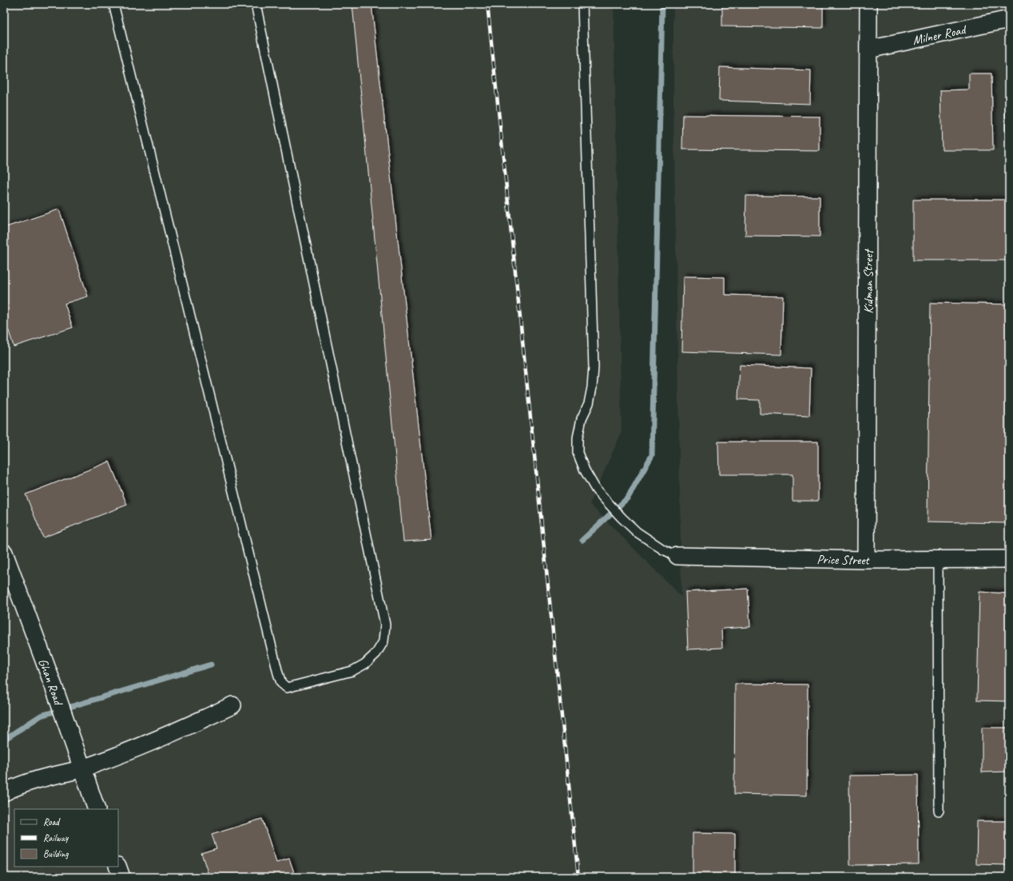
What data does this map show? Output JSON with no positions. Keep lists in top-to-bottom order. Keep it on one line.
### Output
{"streets":{"street":["Milner Road","Kidman Street","Price Street","Ghan Road"]},"crossings":[["Milner Road","Kidman Street"],["Kidman Street","Price Street"]],"legend":["Road","Railway","Building"]}
